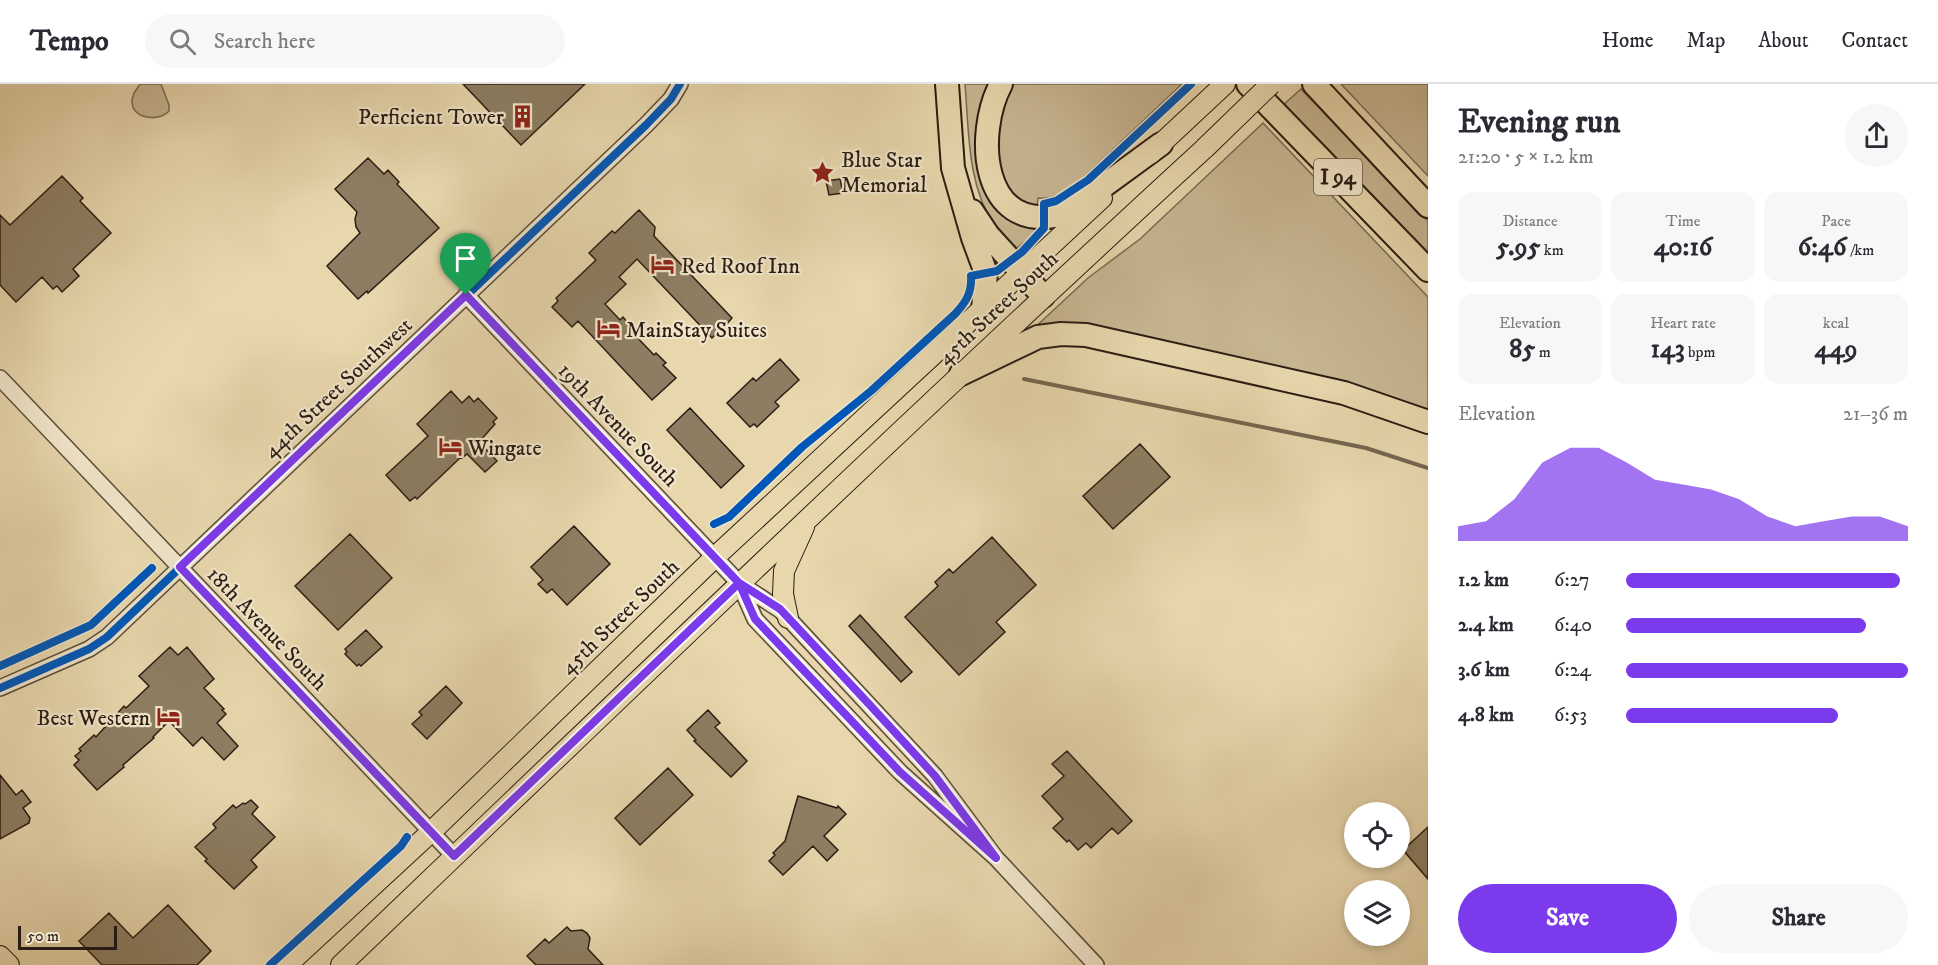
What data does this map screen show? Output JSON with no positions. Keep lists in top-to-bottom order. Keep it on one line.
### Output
{"streets":{"highway":["I 94"],"main road":["45th Street South"],"street":["44th Street Southwest","19th Avenue South","18th Avenue South"]},"crossings":[["45th Street South","19th Avenue South"],["45th Street South","18th Avenue South"],["44th Street Southwest","19th Avenue South"],["44th Street Southwest","18th Avenue South"]],"places":{"building":["Perficient Tower"],"place":["Blue Star Memorial"],"hotel":["Red Roof Inn","MainStay Suites","Wingate","Best Western"]},"scale_bar":"50 m","page":{"header":"Tempo","search":"Search here","nav":["Home","Map","About","Contact"],"heading":["Evening run","21:20 · 5 × 1.2 km"],"stats":[["Distance","5.95 km"],["Time","40:16"],["Pace","6:46 /km"],["Elevation","85 m"],["Heart rate","143 bpm"],["kcal","449"]],"chart":["Elevation","21–36 m"],"list":[{"name":"1.2 km","note":"6:27"},{"name":"2.4 km","note":"6:40"},{"name":"3.6 km","note":"6:24"},{"name":"4.8 km","note":"6:53"}],"buttons":["Save","Share"],"scale":"50 m"}}
